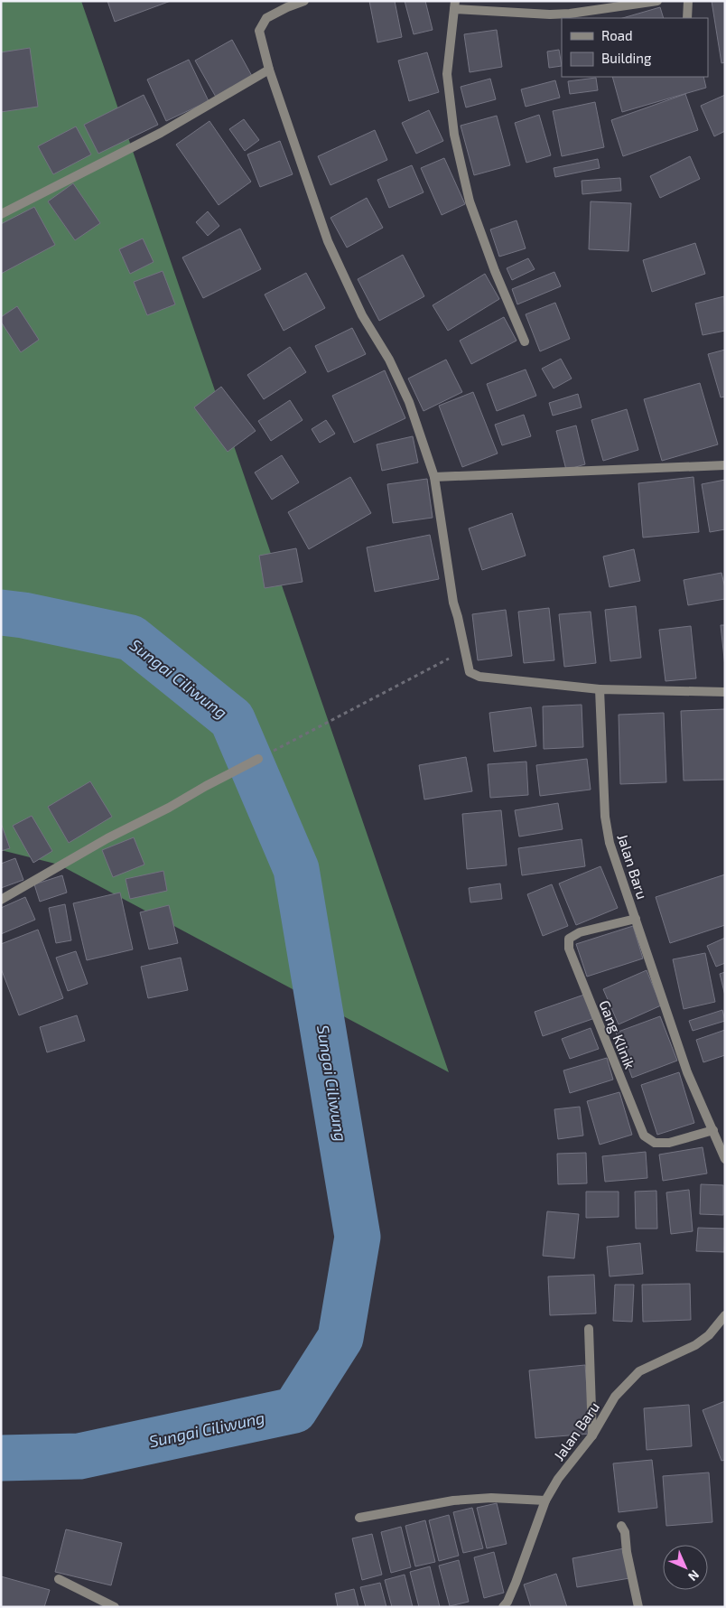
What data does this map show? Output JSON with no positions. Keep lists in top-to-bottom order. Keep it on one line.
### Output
{"streets":{"street":["Jalan Baru","Gang Klinik"]},"crossings":[["Jalan Baru","Gang Klinik"]],"water":["Sungai Ciliwung"],"legend":["Road","Building"],"north":"bottom right"}
